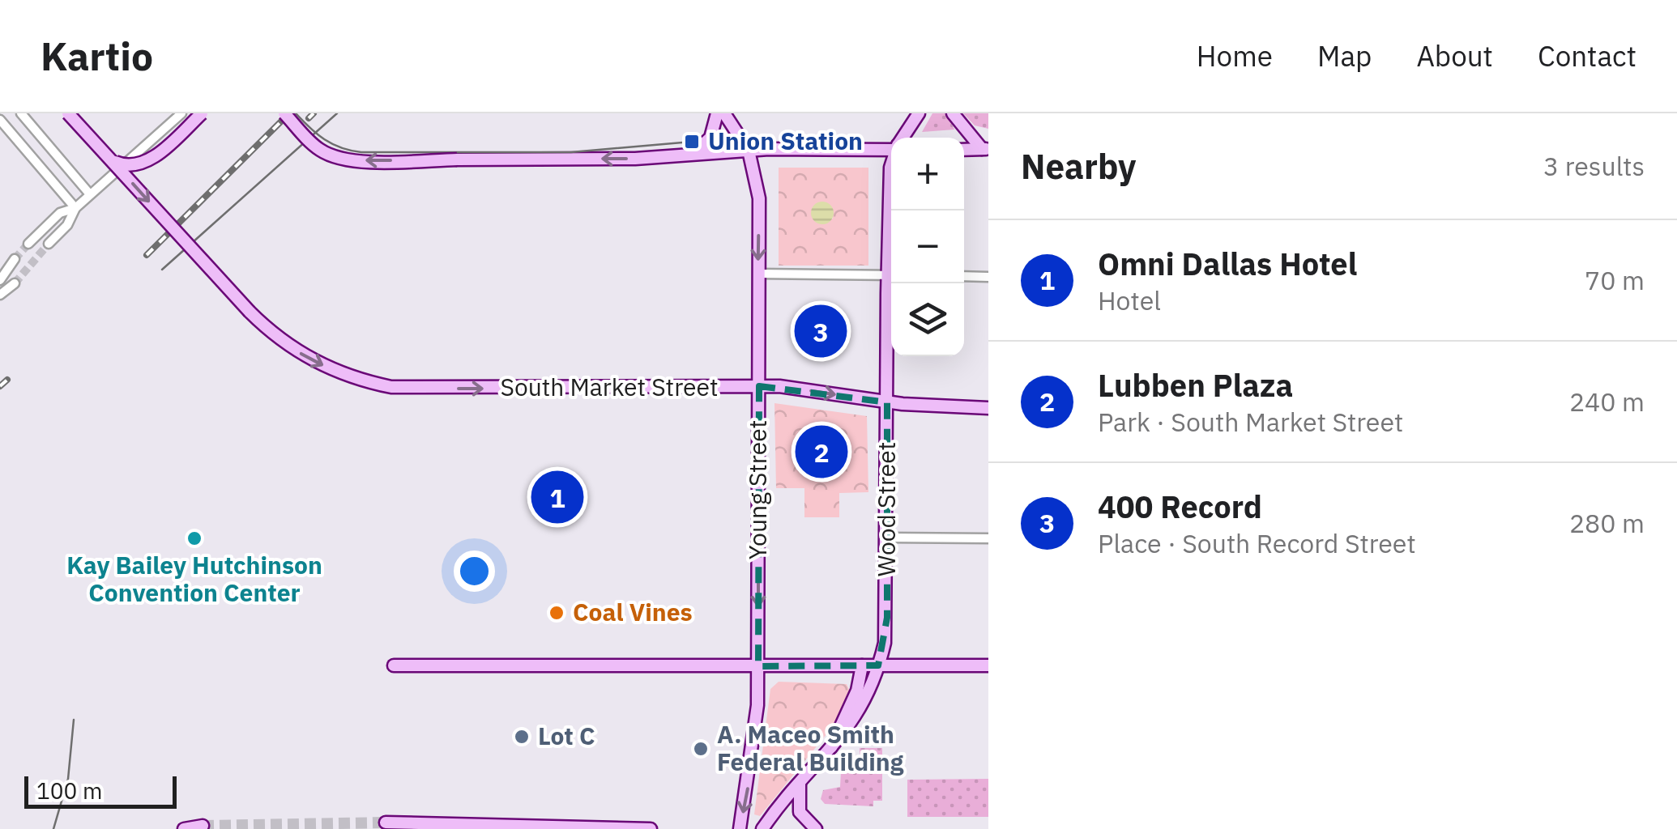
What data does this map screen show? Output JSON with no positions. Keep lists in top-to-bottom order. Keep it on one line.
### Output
{"streets":{"main road":["South Market Street","Young Street","Wood Street"]},"crossings":[["South Market Street","Young Street"],["South Market Street","Wood Street"]],"one_way":["South Market Street","Young Street"],"places":{"transit":["Union Station"],"other":["Kay Bailey Hutchinson Convention Center","Coal Vines","Lot C","A. Maceo Smith Federal Building"]},"scale_bar":"100 m","page":{"header":"Kartio","nav":["Home","Map","About","Contact"],"heading":["Nearby","3 results"],"map_buttons":["+","−"],"list":[{"mark":"1","name":"Omni Dallas Hotel","note":"Hotel","value":"70 m"},{"mark":"2","name":"Lubben Plaza","note":"Park · South Market Street","value":"240 m"},{"mark":"3","name":"400 Record","note":"Place · South Record Street","value":"280 m"}],"pins":["3","2","1"],"scale":"100 m"}}
